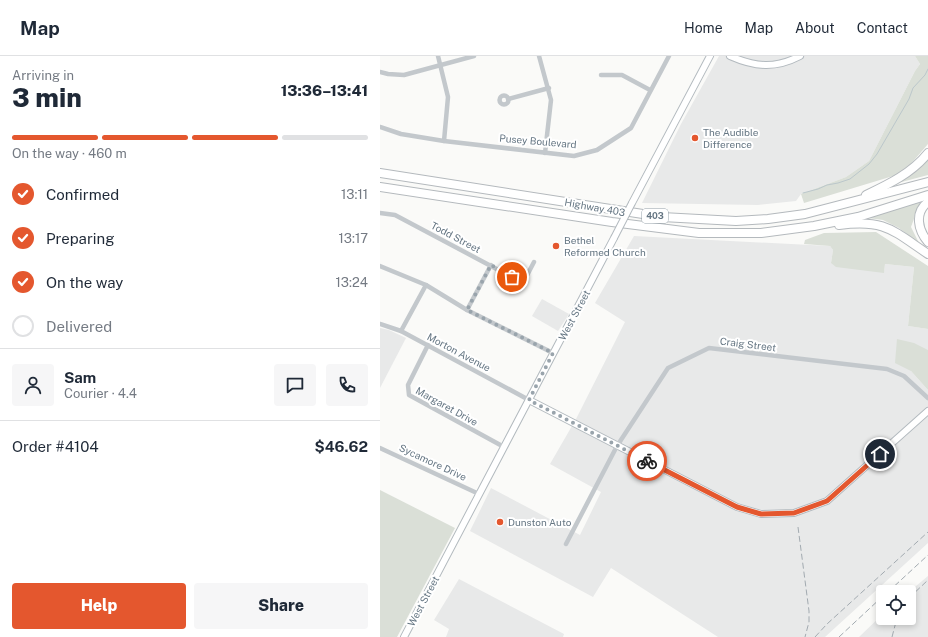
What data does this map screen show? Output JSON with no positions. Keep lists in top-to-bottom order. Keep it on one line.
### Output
{"streets":{"highway":["Highway 403","403"],"main road":["West Street"],"street":["Pusey Boulevard","Todd Street","Craig Street","Morton Avenue","Margaret Drive","Sycamore Drive"]},"crossings":[["West Street","Morton Avenue"],["West Street","Margaret Drive"],["West Street","Sycamore Drive"],["Morton Avenue","Margaret Drive"]],"places":["The Audible Difference","Bethel Reformed Church","Dunston Auto"],"page":{"header":"Map","nav":["Home","Map","About","Contact"],"heading":["3 min","Arriving in","13:36–13:41"],"panel":["Sam","Courier · 4.4","Order #4104","$46.62"],"bar":"On the way · 460 m","list":[["Confirmed","13:11"],["Preparing","13:17"],["On the way","13:24"],"Delivered"],"buttons":["Help","Share"]}}
